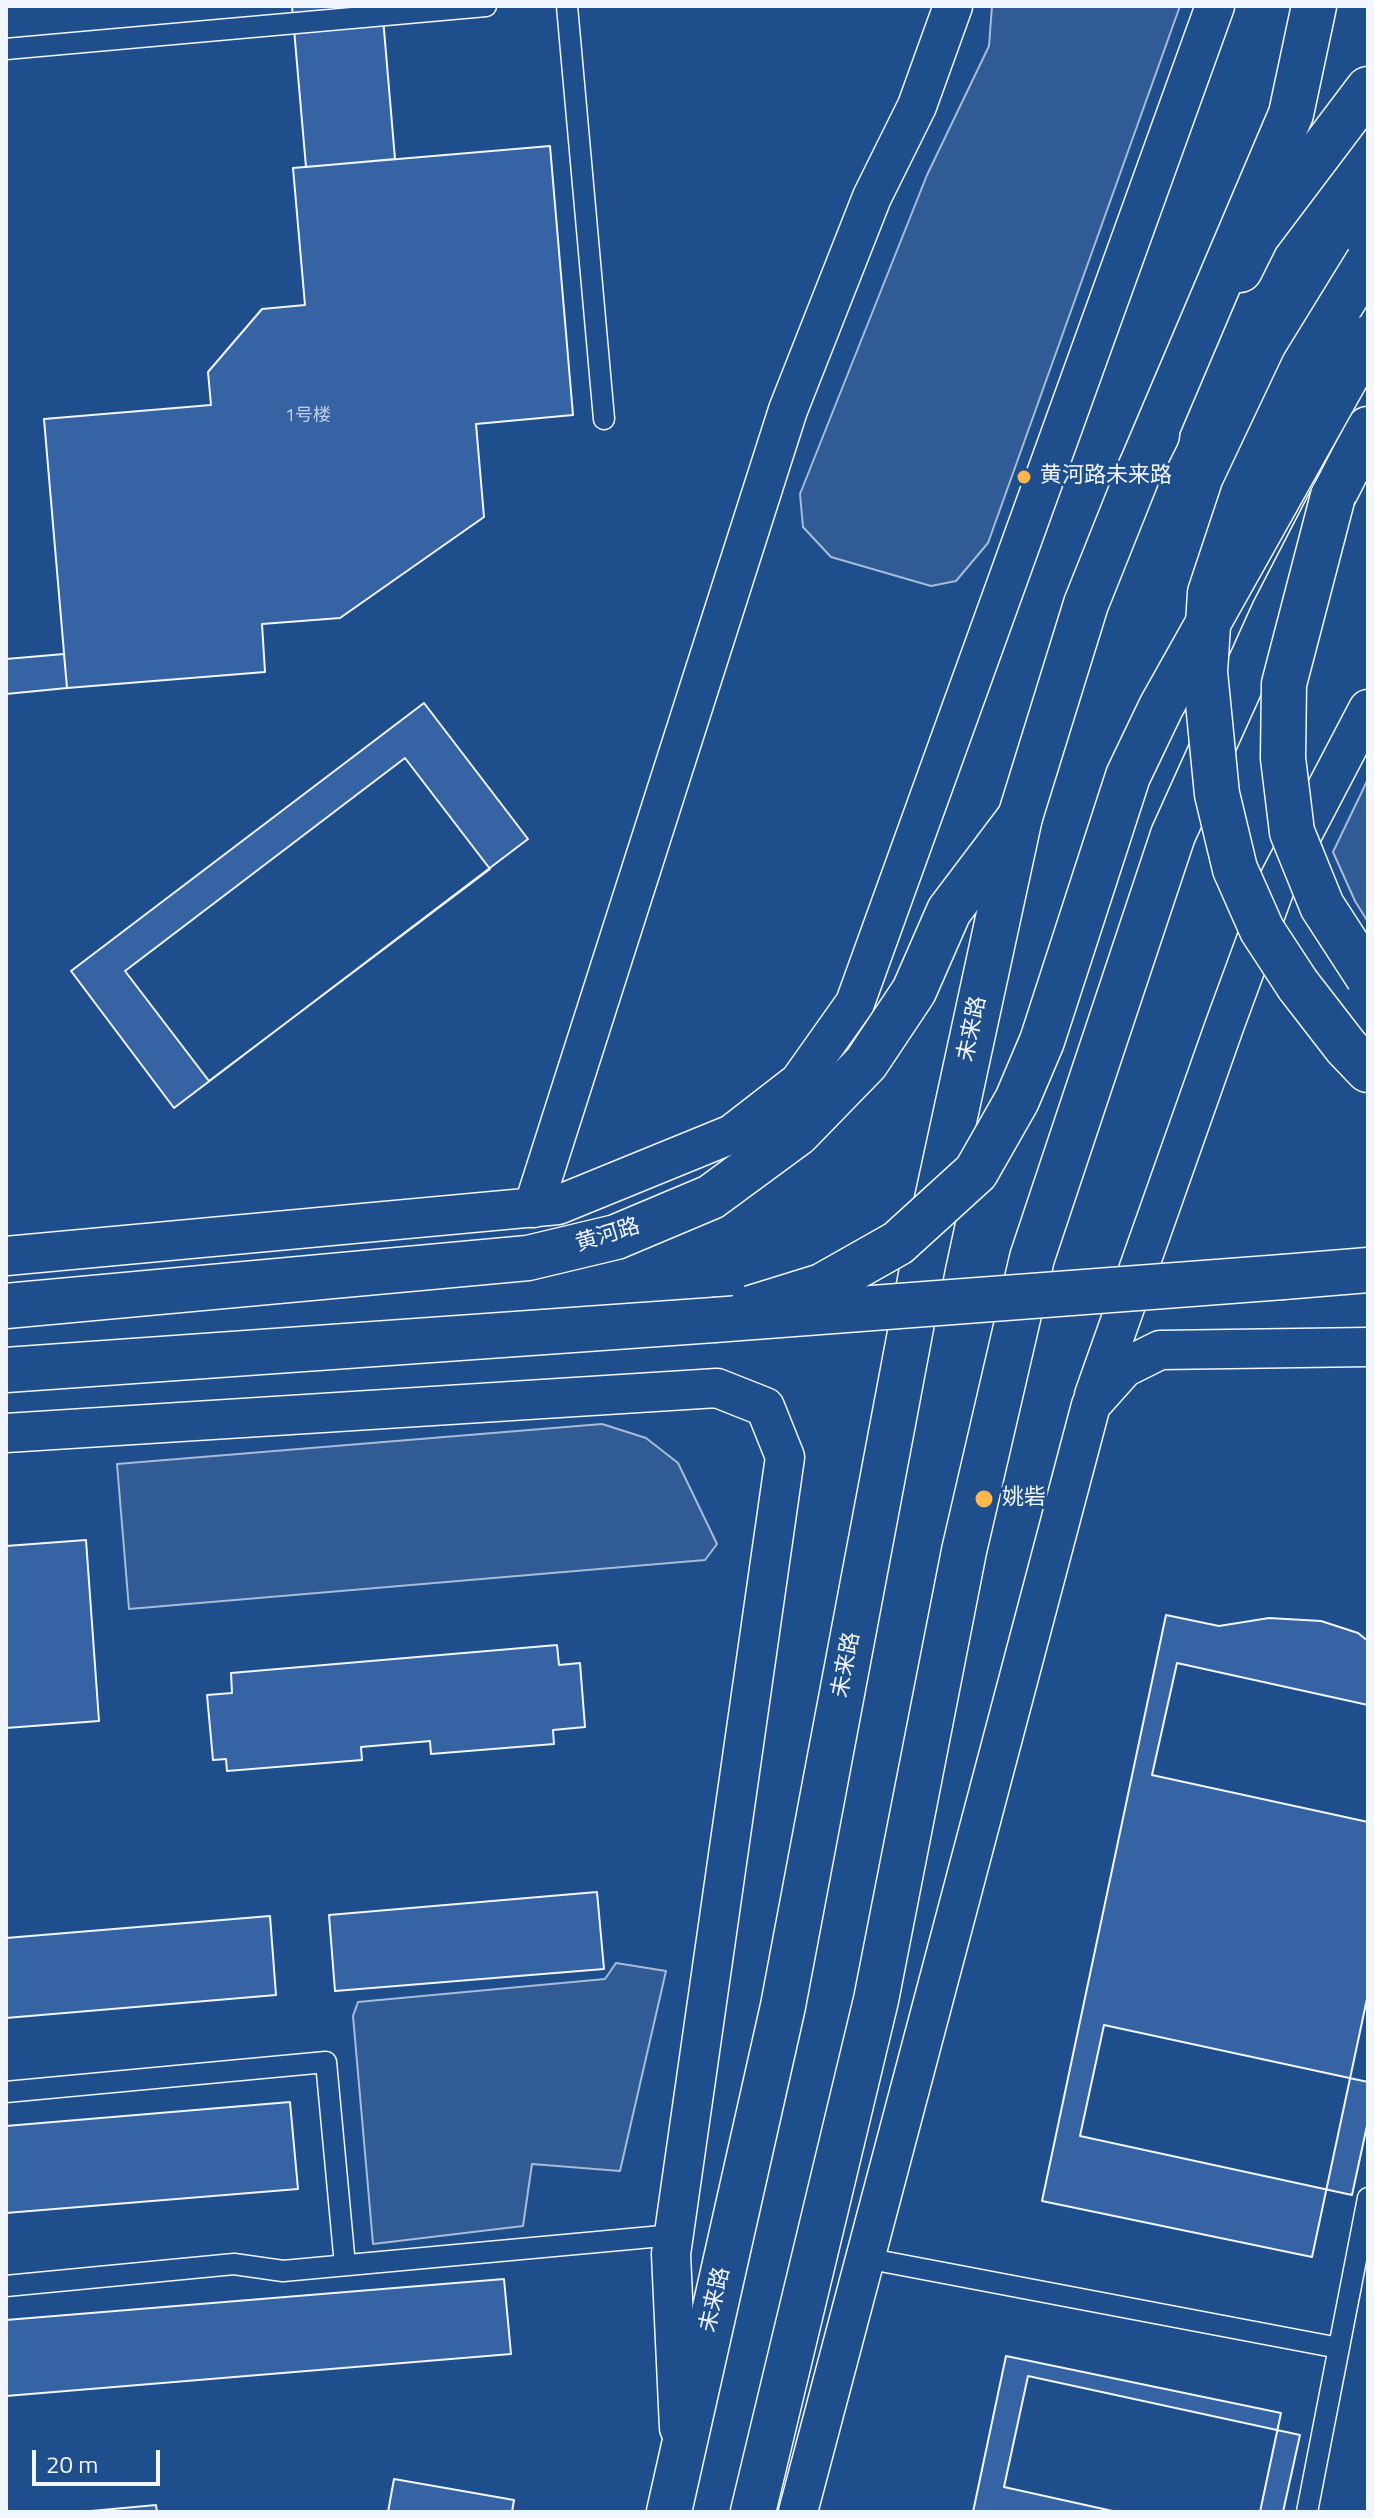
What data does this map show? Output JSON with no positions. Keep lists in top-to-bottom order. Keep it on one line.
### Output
{"streets":{"main road":["未来路","黄河路"]},"crossings":[["未来路","黄河路"]],"places":["黄河路未来路","姚砦"],"house_numbers":["1号楼"],"scale_bar":"20 m"}
